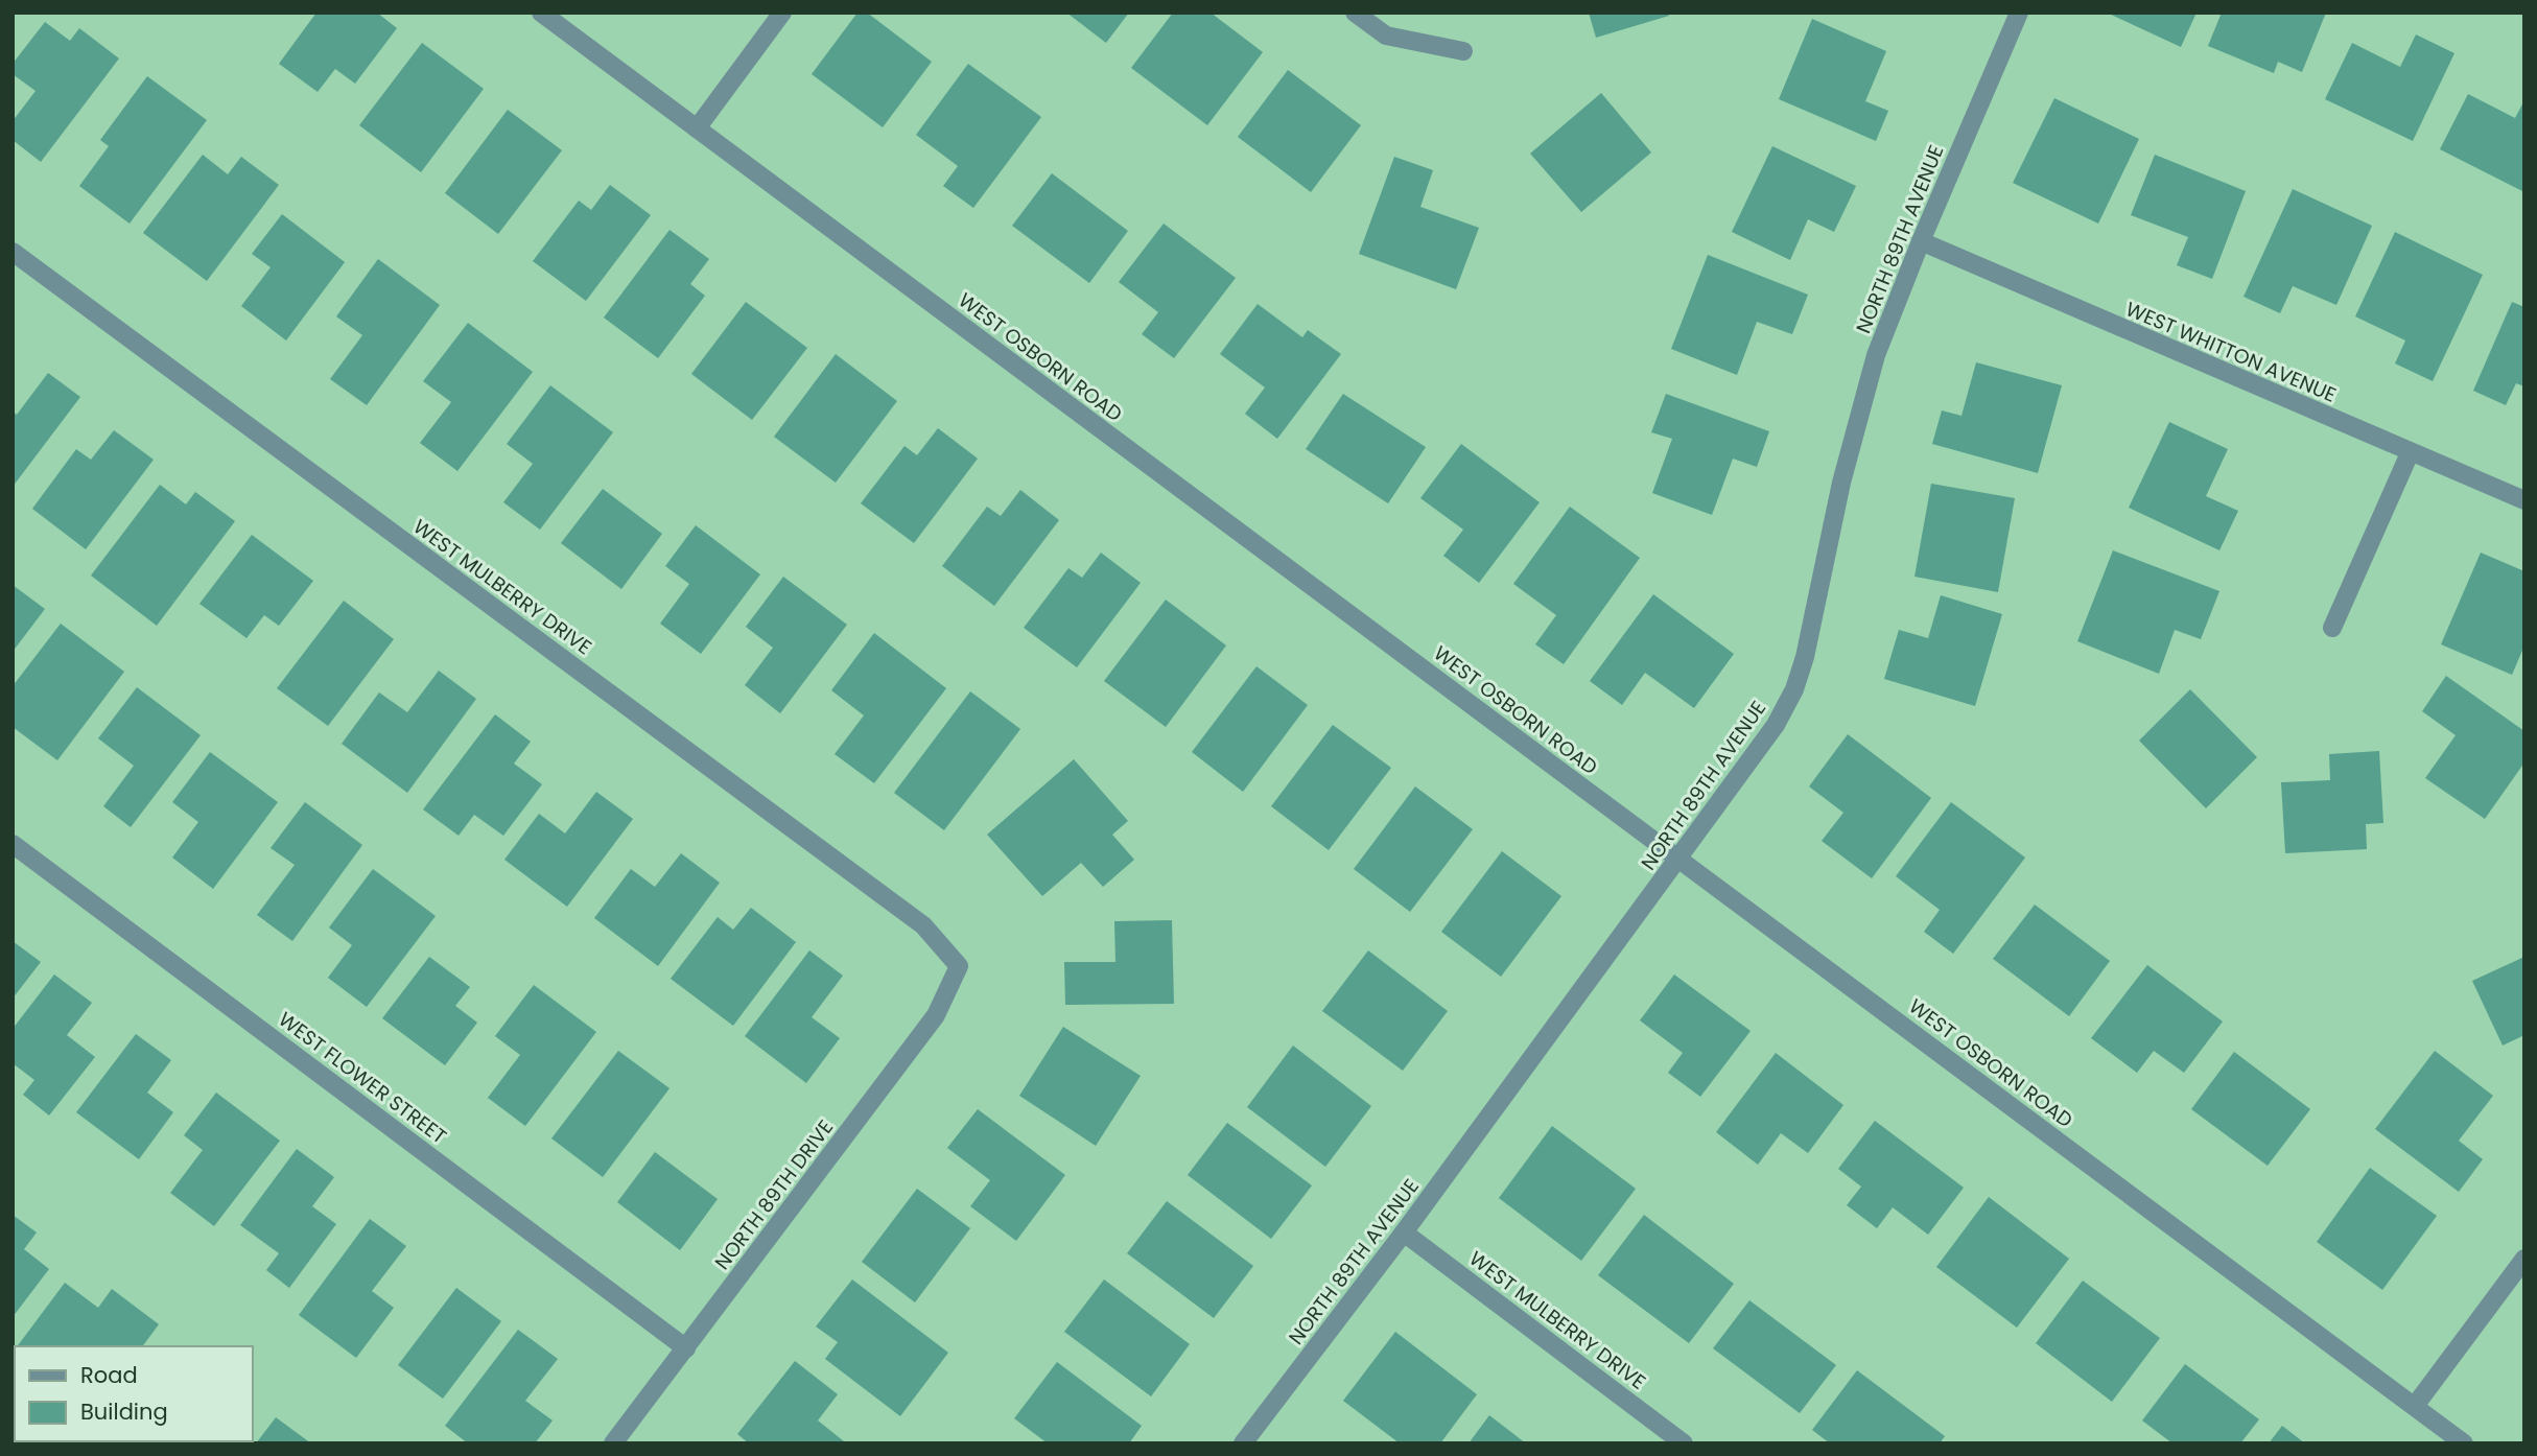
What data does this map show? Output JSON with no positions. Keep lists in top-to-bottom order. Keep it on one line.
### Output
{"streets":{"street":["NORTH 89TH AVENUE","WEST WHITTON AVENUE","WEST OSBORN ROAD","WEST MULBERRY DRIVE","WEST FLOWER STREET","NORTH 89TH DRIVE"]},"crossings":[["NORTH 89TH AVENUE","WEST WHITTON AVENUE"],["NORTH 89TH AVENUE","WEST OSBORN ROAD"],["NORTH 89TH AVENUE","WEST MULBERRY DRIVE"],["WEST MULBERRY DRIVE","NORTH 89TH DRIVE"],["WEST FLOWER STREET","NORTH 89TH DRIVE"]],"legend":["Road","Building"]}
